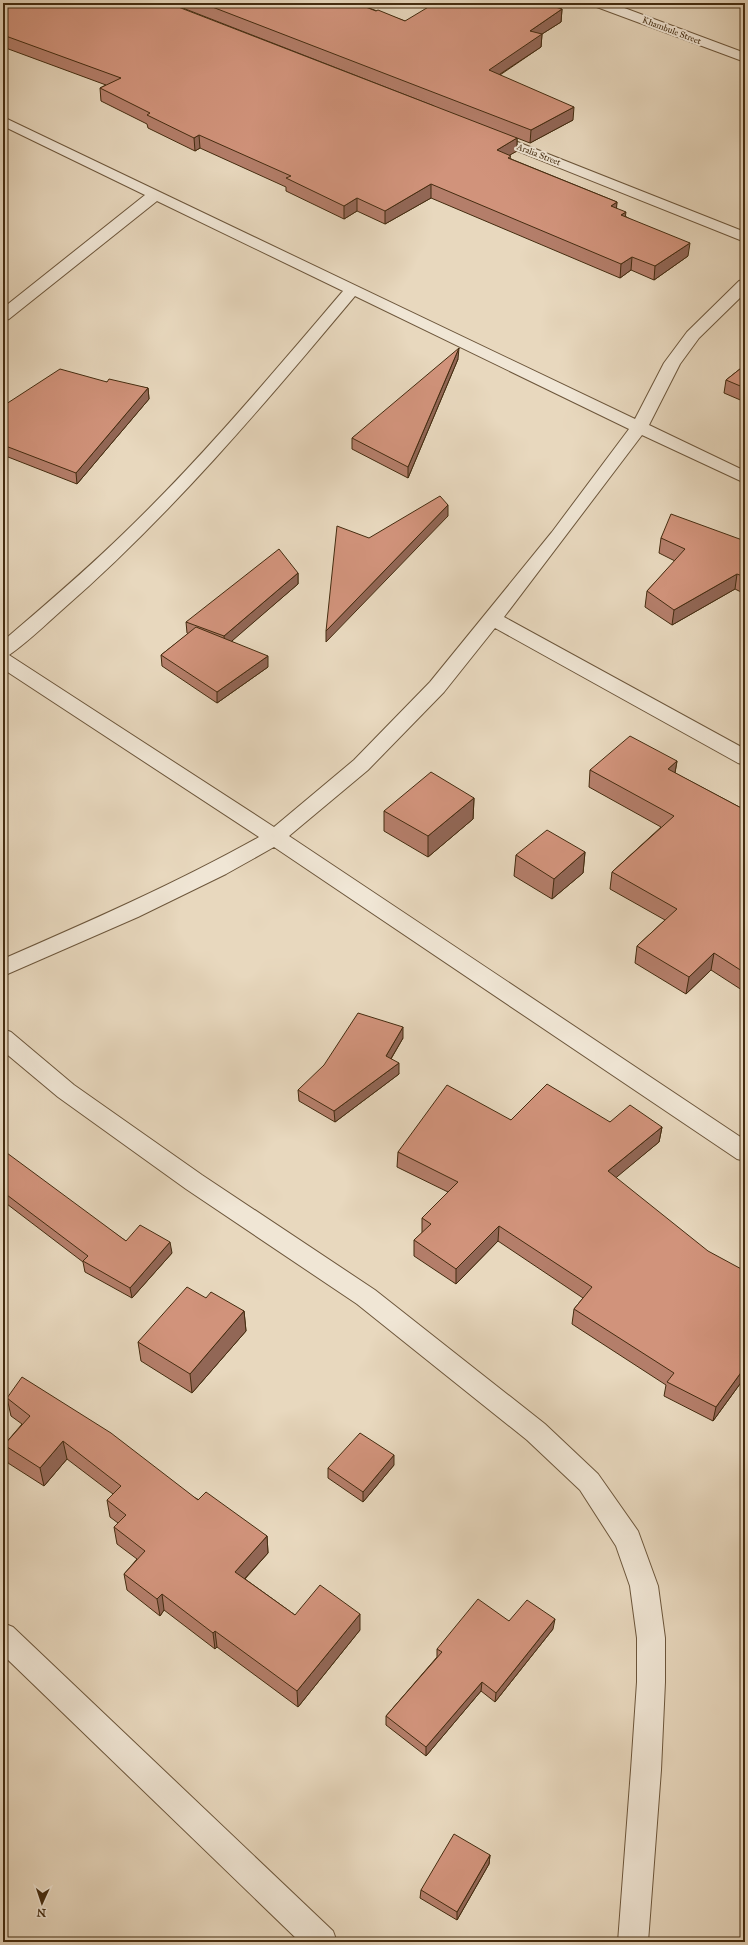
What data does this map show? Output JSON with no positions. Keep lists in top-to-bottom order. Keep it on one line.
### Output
{"streets":{"street":["Khambule Street","Aralia Street"]},"north":"bottom"}
